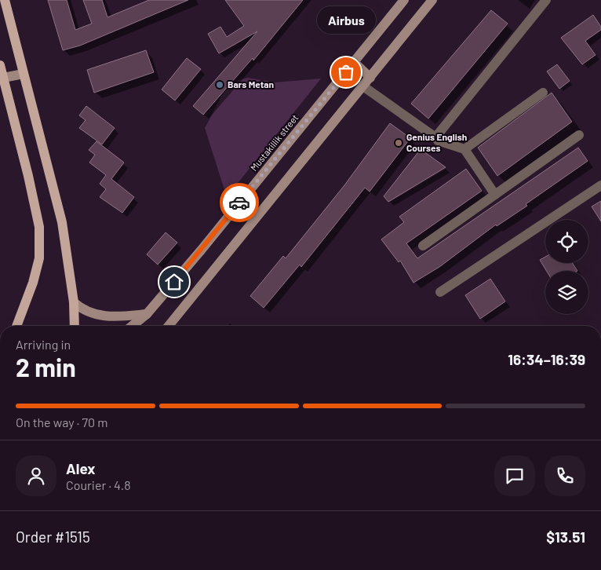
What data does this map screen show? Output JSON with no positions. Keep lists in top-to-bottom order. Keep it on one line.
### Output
{"streets":{"main road":["Mustakillik street"]},"places":["Airbus","Bars Metan","Genius English Courses"],"page":{"bubble":"Airbus","heading":["2 min","Arriving in","16:34–16:39"],"panel":["Alex","Courier · 4.8","Order #1515","$13.51"],"bar":"On the way · 70 m"}}
